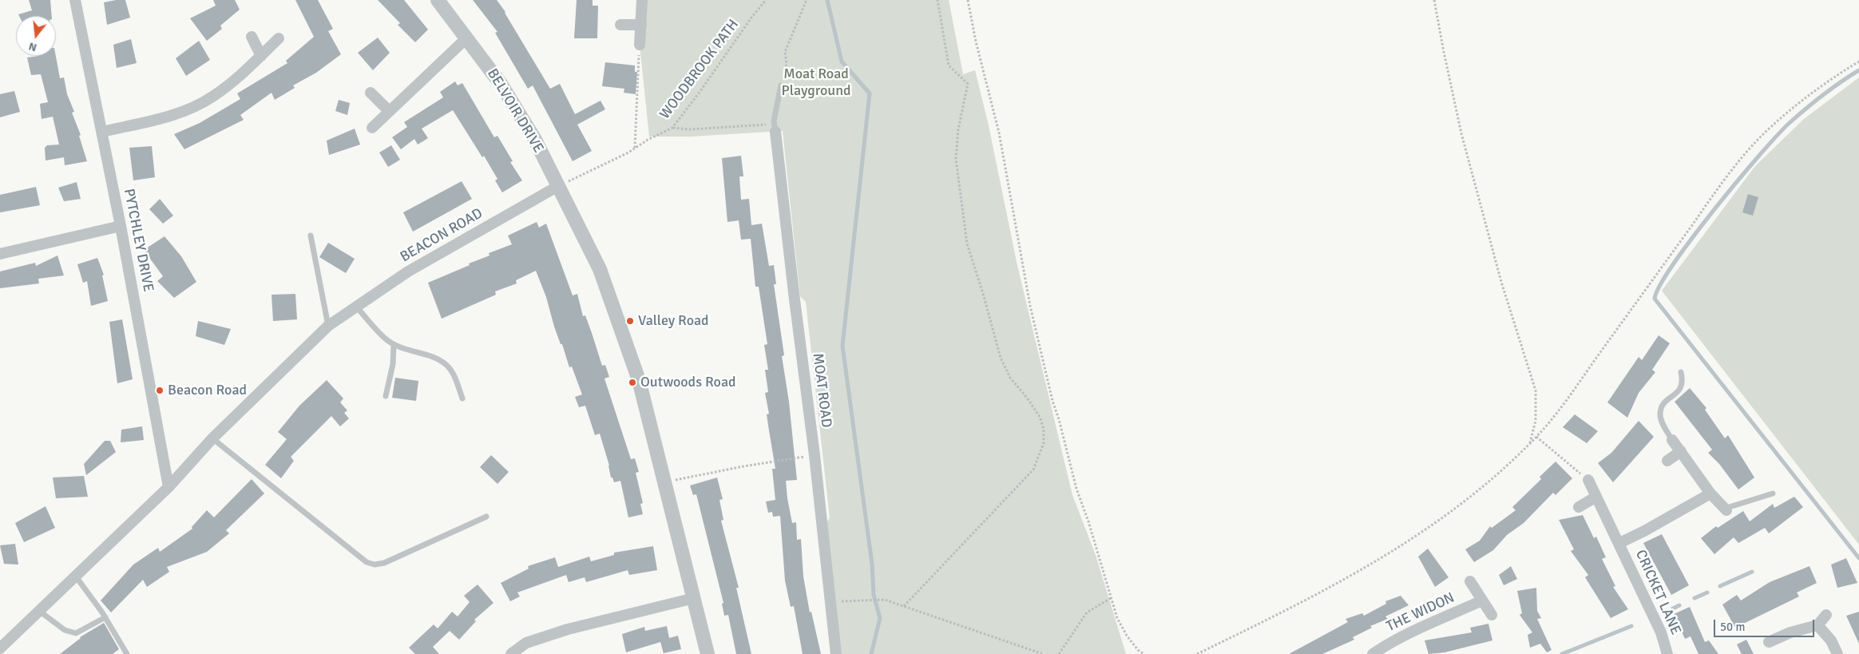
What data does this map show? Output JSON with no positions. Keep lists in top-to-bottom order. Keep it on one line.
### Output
{"streets":{"street":["BELVOIR DRIVE","BEACON ROAD","PYTCHLEY DRIVE","MOAT ROAD","CRICKET LANE","THE WIDON"],"path":["WOODBROOK PATH"]},"crossings":[["WOODBROOK PATH","BELVOIR DRIVE"],["WOODBROOK PATH","BEACON ROAD"],["BELVOIR DRIVE","BEACON ROAD"],["BEACON ROAD","PYTCHLEY DRIVE"]],"parks":["Moat Road Playground"],"places":["Valley Road","Outwoods Road","Beacon Road"],"scale_bar":"50 m","north":"bottom"}
